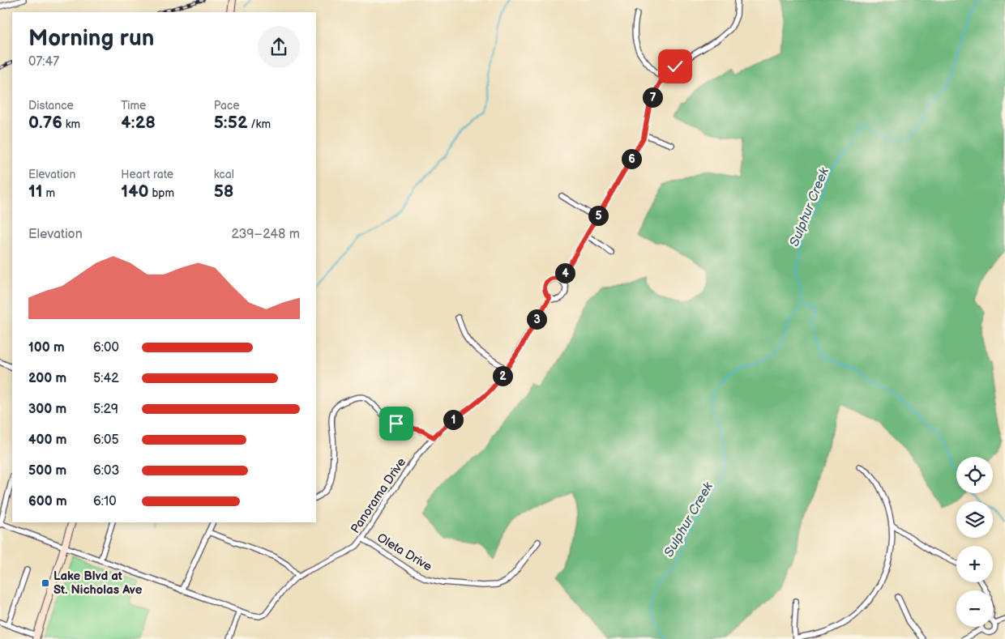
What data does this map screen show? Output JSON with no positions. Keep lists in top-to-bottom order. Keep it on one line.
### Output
{"streets":{"street":["Panorama Drive","Oleta Drive"]},"crossings":[["Panorama Drive","Oleta Drive"]],"water":["Sulphur Creek"],"places":{"transit":["Lake Blvd at St. Nicholas Ave"]},"page":{"heading":["Morning run","07:47"],"stats":[["Distance","0.76 km"],["Time","4:28"],["Pace","5:52 /km"],["Elevation","11 m"],["Heart rate","140 bpm"],["kcal","58"]],"pins":["7","6","5","4","3","2","1"],"chart":["Elevation","239–248 m"],"list":[{"name":"100 m","note":"6:00"},{"name":"200 m","note":"5:42"},{"name":"300 m","note":"5:29"},{"name":"400 m","note":"6:05"},{"name":"500 m","note":"6:03"},{"name":"600 m","note":"6:10"}],"map_buttons":["+","−"]}}
